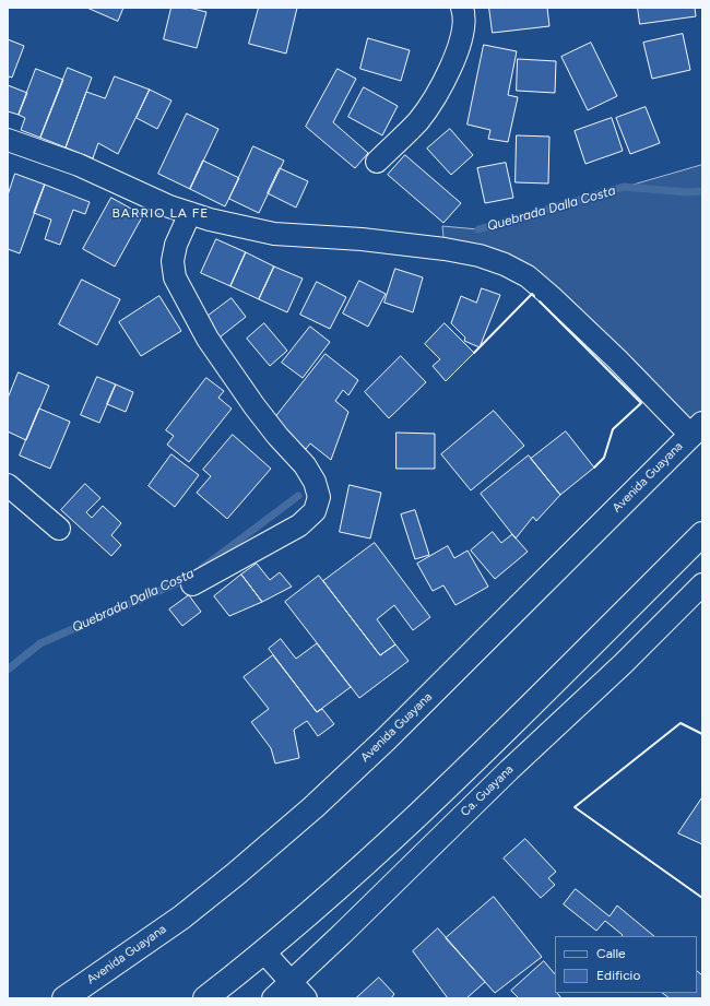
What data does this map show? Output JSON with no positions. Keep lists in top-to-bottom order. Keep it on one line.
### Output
{"streets":{"main road":["Avenida Guayana"],"street":["Ca. Guayana"]},"districts":["BARRIO LA FE"],"water":["Quebrada Dalla Costa"],"legend":["Calle","Edificio"]}
